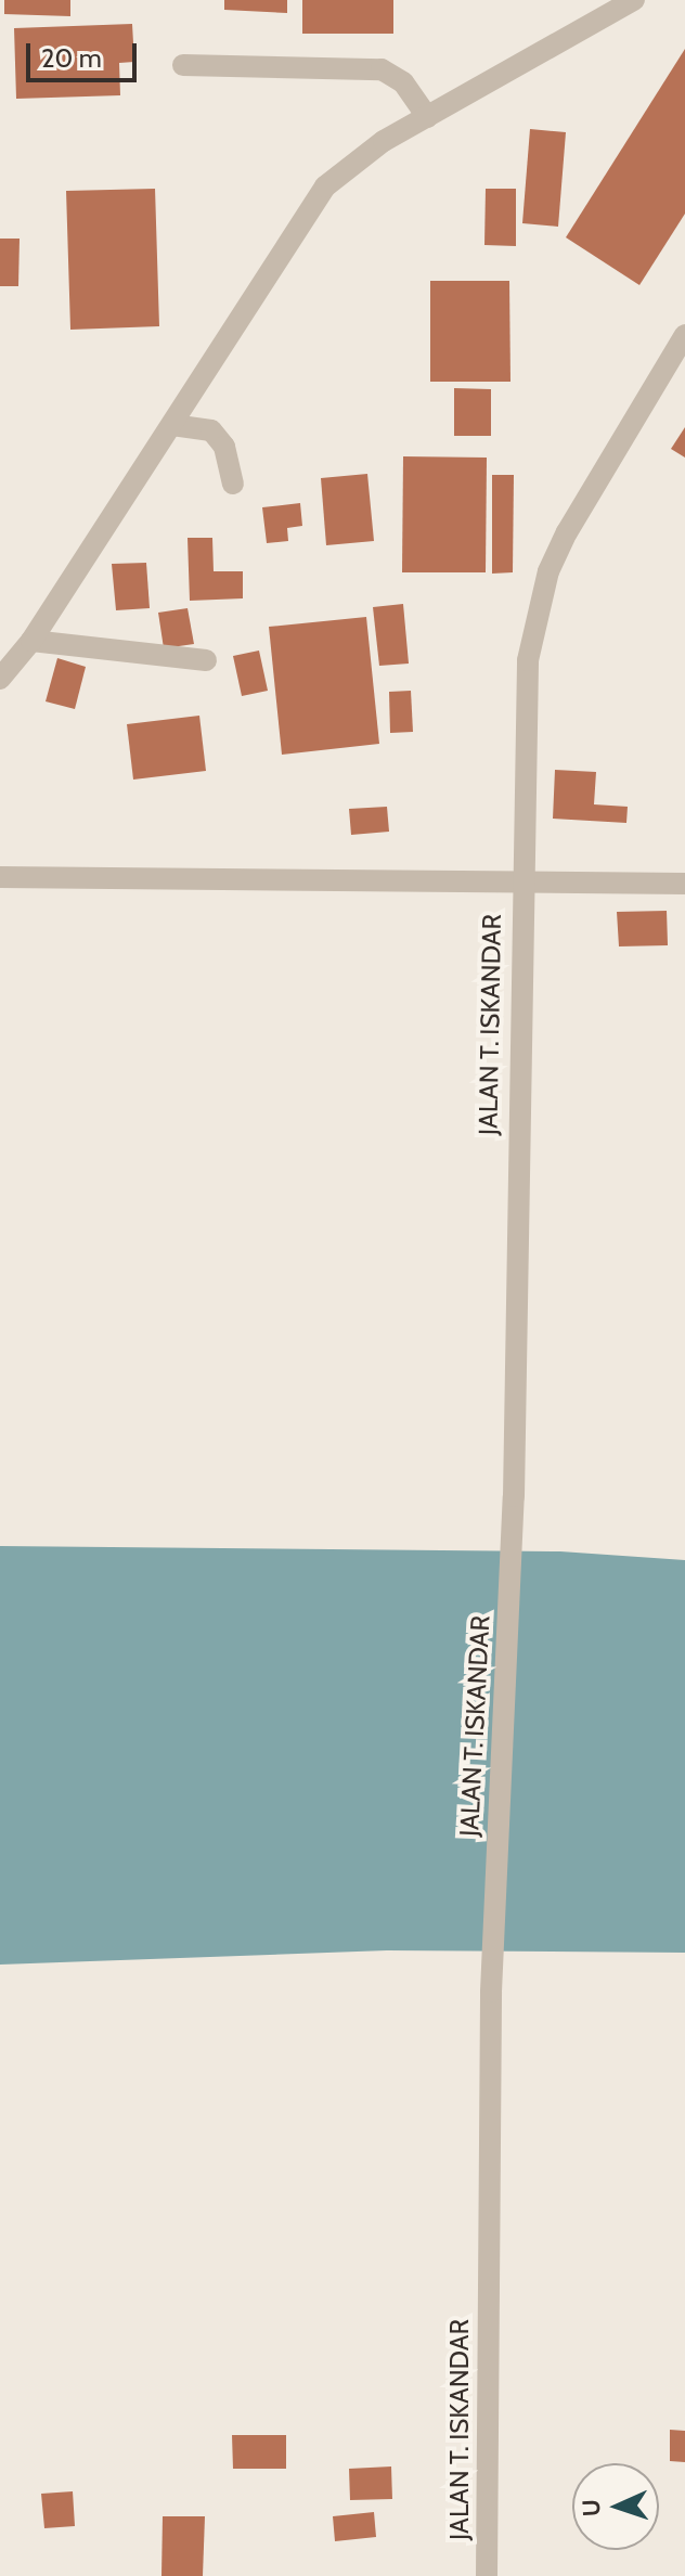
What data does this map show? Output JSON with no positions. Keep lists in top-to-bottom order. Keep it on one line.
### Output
{"streets":{"street":["JALAN T. ISKANDAR"]},"scale_bar":"20 m","north":"left"}
